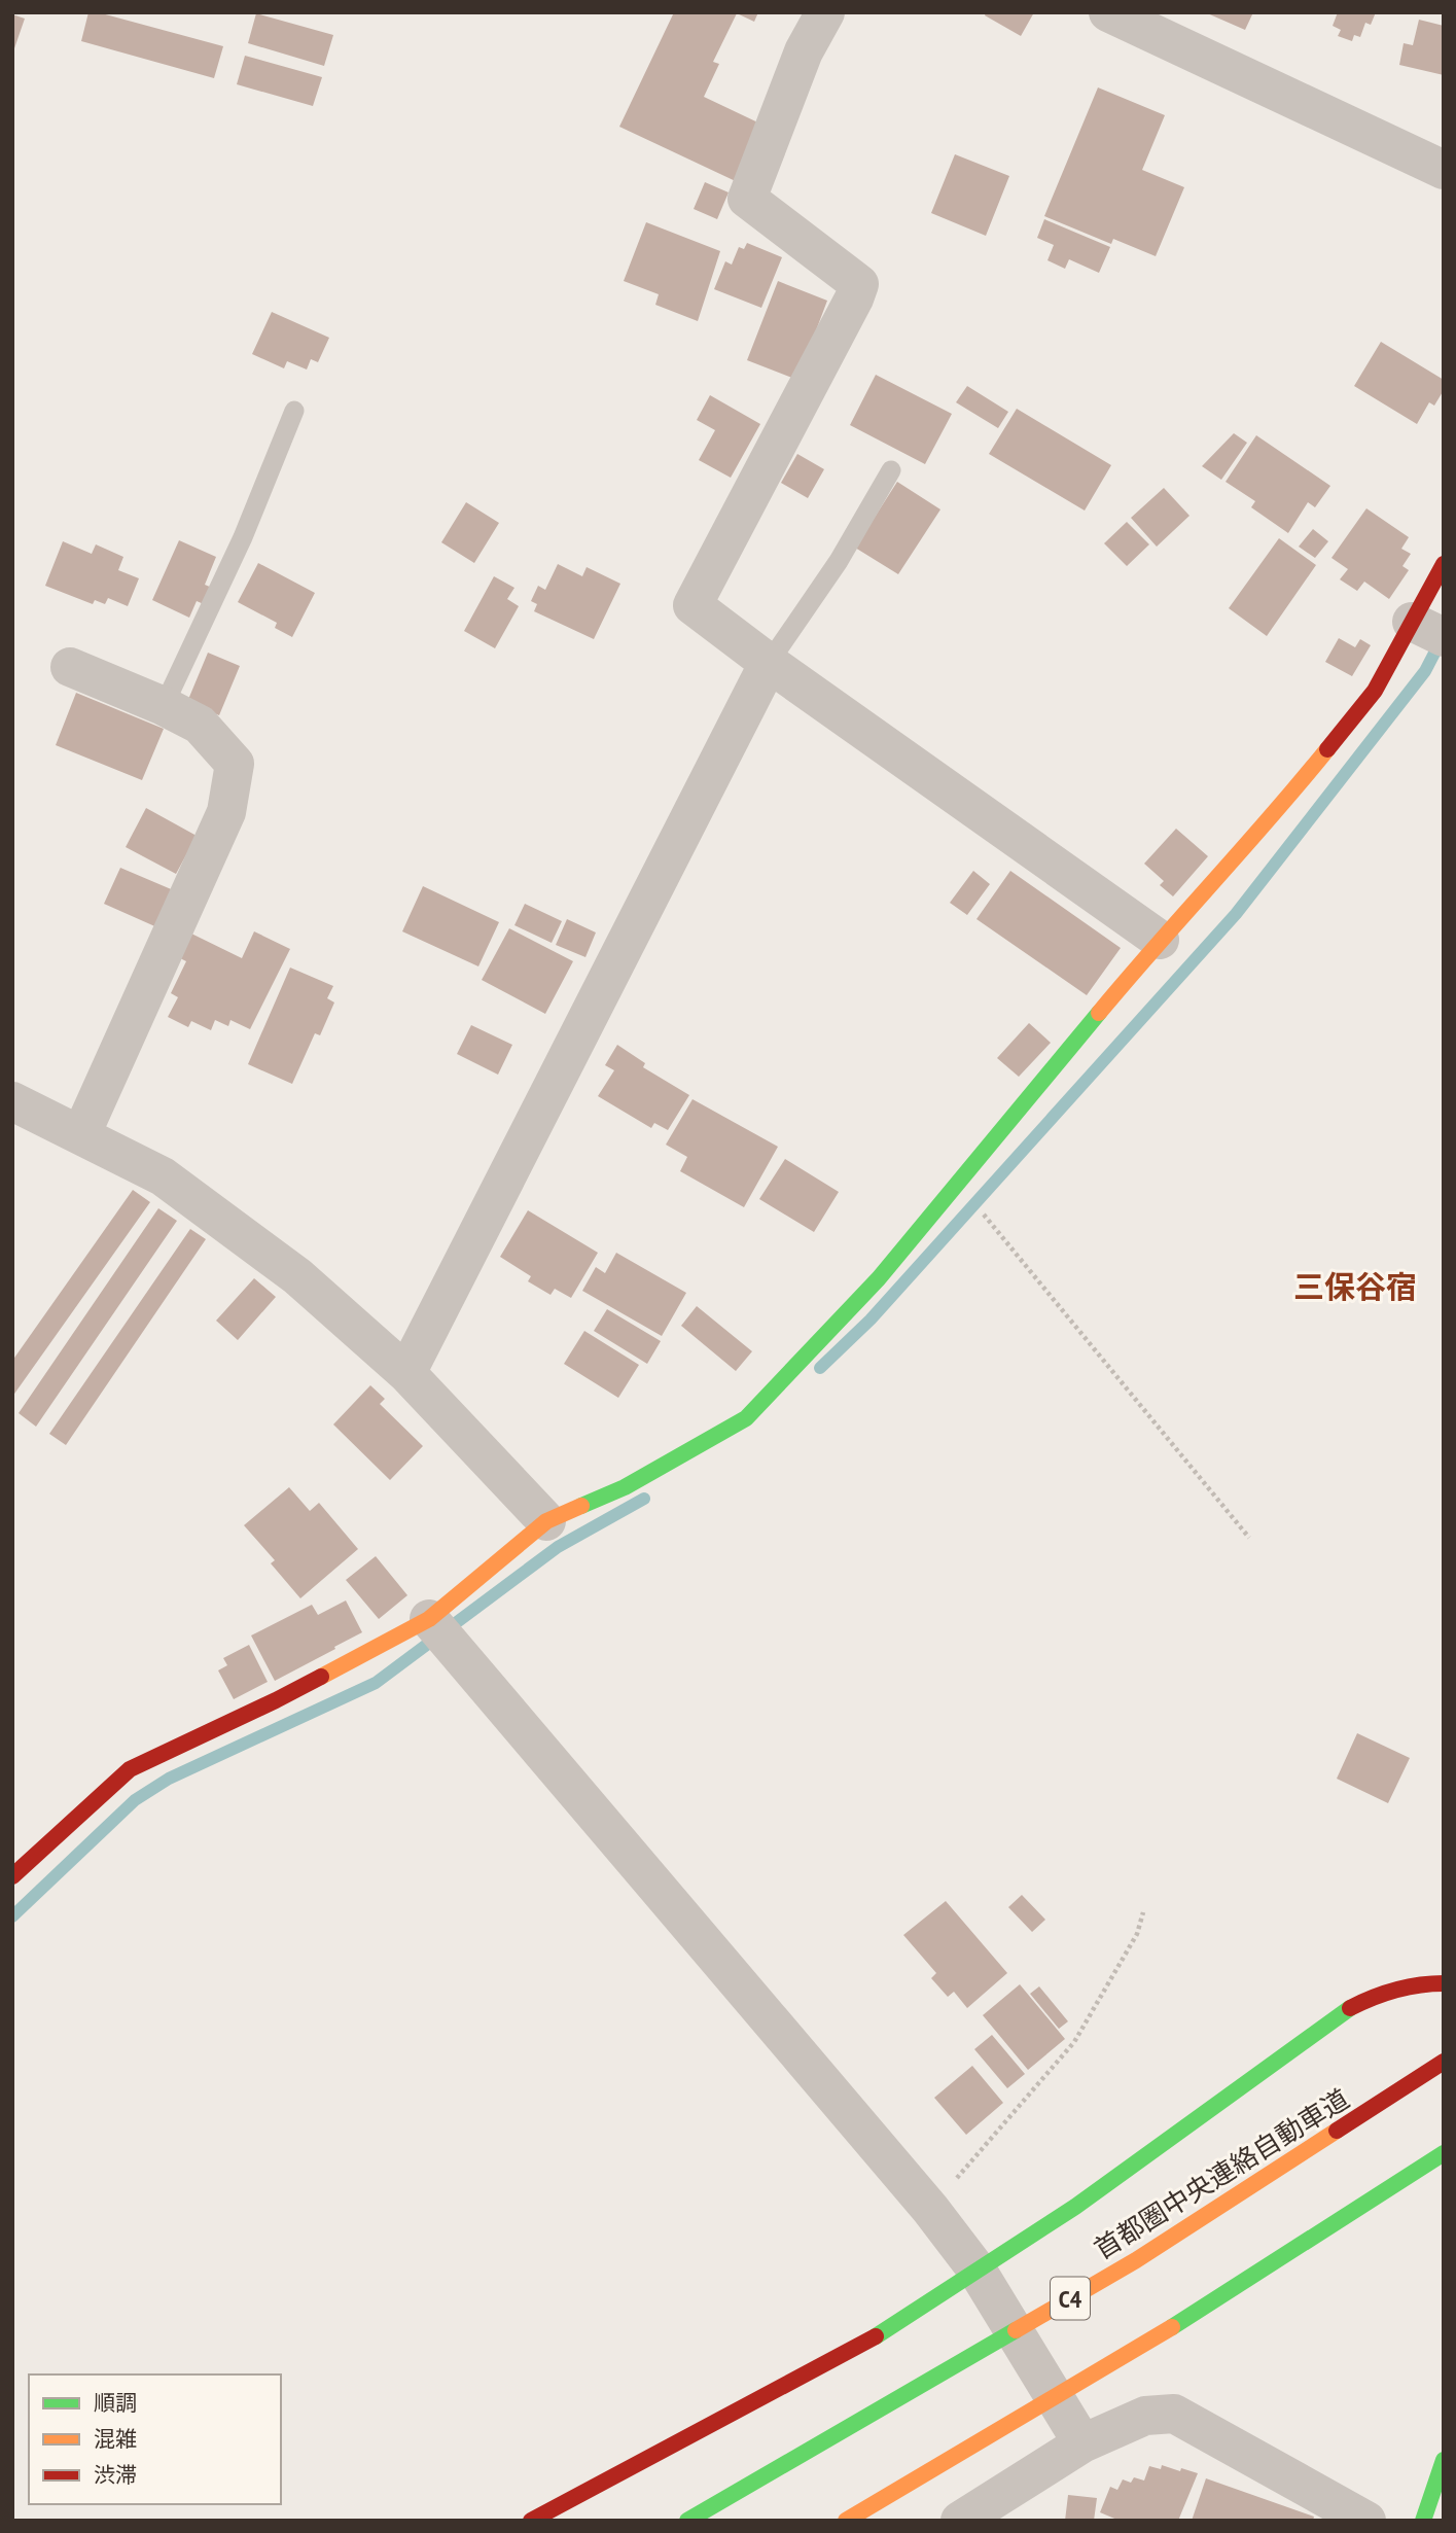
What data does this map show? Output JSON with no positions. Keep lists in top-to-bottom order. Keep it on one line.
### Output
{"streets":{"main road":["首都圏中央連絡自動車道","C4"]},"districts":["三保谷宿"],"legend":["順調","混雑","渋滞"]}
